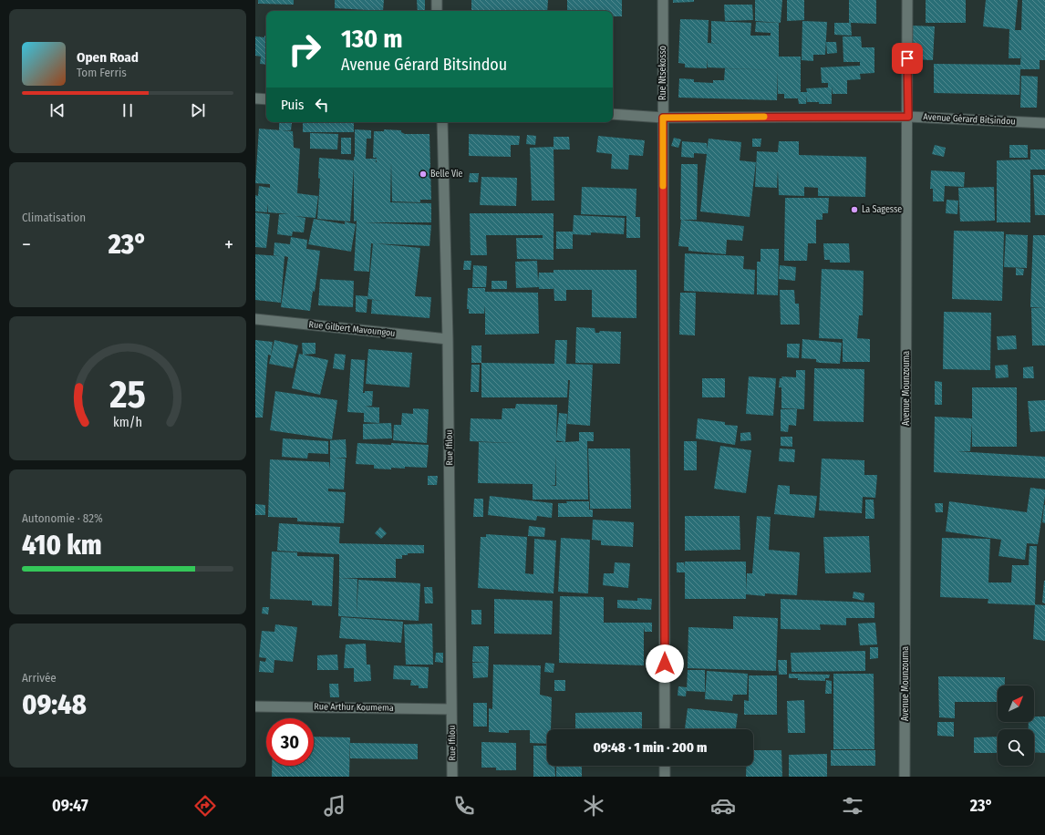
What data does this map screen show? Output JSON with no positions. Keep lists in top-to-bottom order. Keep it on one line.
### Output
{"streets":{"street":["Rue Ntsekosso","Avenue Gérard Bitsindou","Rue Gilbert Mavoungou","Avenue Mounzouma","Rue Ifilou","Rue Arthur Koumema"]},"crossings":[["Rue Ntsekosso","Avenue Gérard Bitsindou"],["Avenue Gérard Bitsindou","Avenue Mounzouma"],["Rue Gilbert Mavoungou","Rue Ifilou"],["Rue Ifilou","Rue Arthur Koumema"]],"places":["Belle Vie","La Sagesse"],"north":"top right","page":{"turn":["130 m","Avenue Gérard Bitsindou"],"song":["Open Road","Tom Ferris"],"then":"Puis","tile":["Climatisation",["Autonomie · 82%","410 km"],["Arrivée","09:48"]],"heat":["−","23°","+"],"limit":"30","trip":"09:48 · 1 min · 200 m","tabs":["09:47","23°"],"gauge":["25","km/h"]}}
